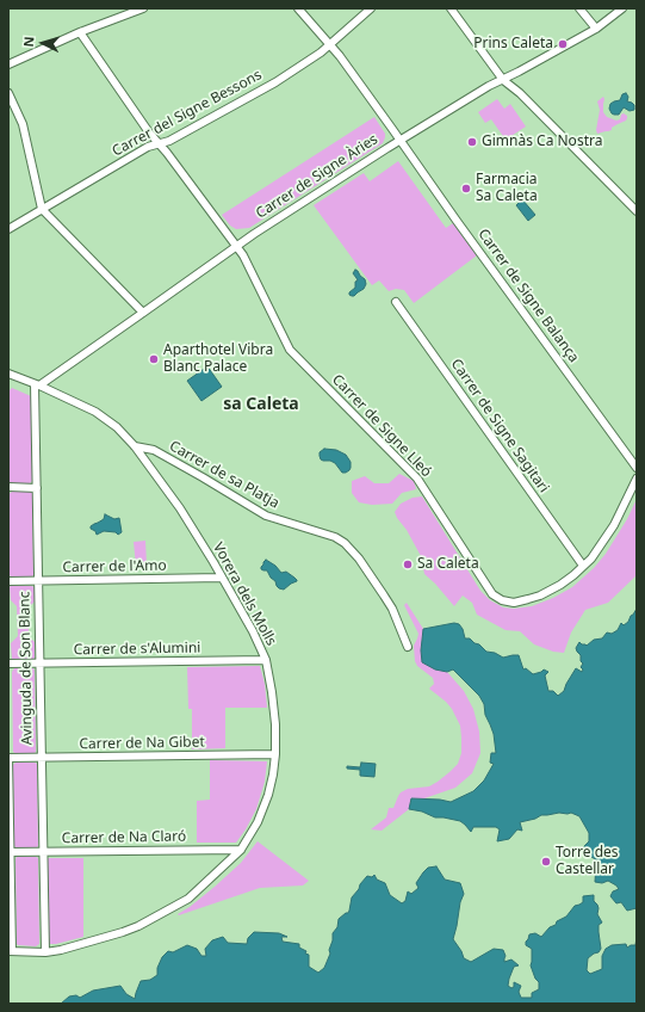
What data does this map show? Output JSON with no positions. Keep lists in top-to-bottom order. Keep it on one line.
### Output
{"streets":{"street":["Carrer del Signe Bessons","Carrer de Signe Àries","Carrer de Signe Balança","Carrer de Signe Lleó","Carrer de Signe Sagitari","Carrer de sa Platja","Carrer de l'Amo","Vorera dels Molls","Carrer de s'Alumini","Avinguda de Son Blanc","Carrer de Na Gibet","Carrer de Na Claró"]},"crossings":[["Carrer del Signe Bessons","Carrer de Signe Balança"],["Carrer del Signe Bessons","Carrer de Signe Lleó"],["Carrer de Signe Àries","Carrer de Signe Balança"],["Carrer de Signe Àries","Carrer de Signe Lleó"],["Carrer de Signe Àries","Vorera dels Molls"],["Carrer de Signe Àries","Avinguda de Son Blanc"],["Carrer de Signe Lleó","Carrer de Signe Sagitari"],["Carrer de sa Platja","Vorera dels Molls"],["Carrer de l'Amo","Vorera dels Molls"],["Carrer de l'Amo","Avinguda de Son Blanc"],["Vorera dels Molls","Carrer de s'Alumini"],["Vorera dels Molls","Avinguda de Son Blanc"],["Vorera dels Molls","Carrer de Na Gibet"],["Vorera dels Molls","Carrer de Na Claró"],["Carrer de s'Alumini","Avinguda de Son Blanc"],["Avinguda de Son Blanc","Carrer de Na Gibet"],["Avinguda de Son Blanc","Carrer de Na Claró"]],"districts":["sa Caleta"],"places":["Prins Caleta","Gimnàs Ca Nostra","Farmacia Sa Caleta","Aparthotel Vibra Blanc Palace","Sa Caleta","Torre des Castellar"],"north":"left"}
